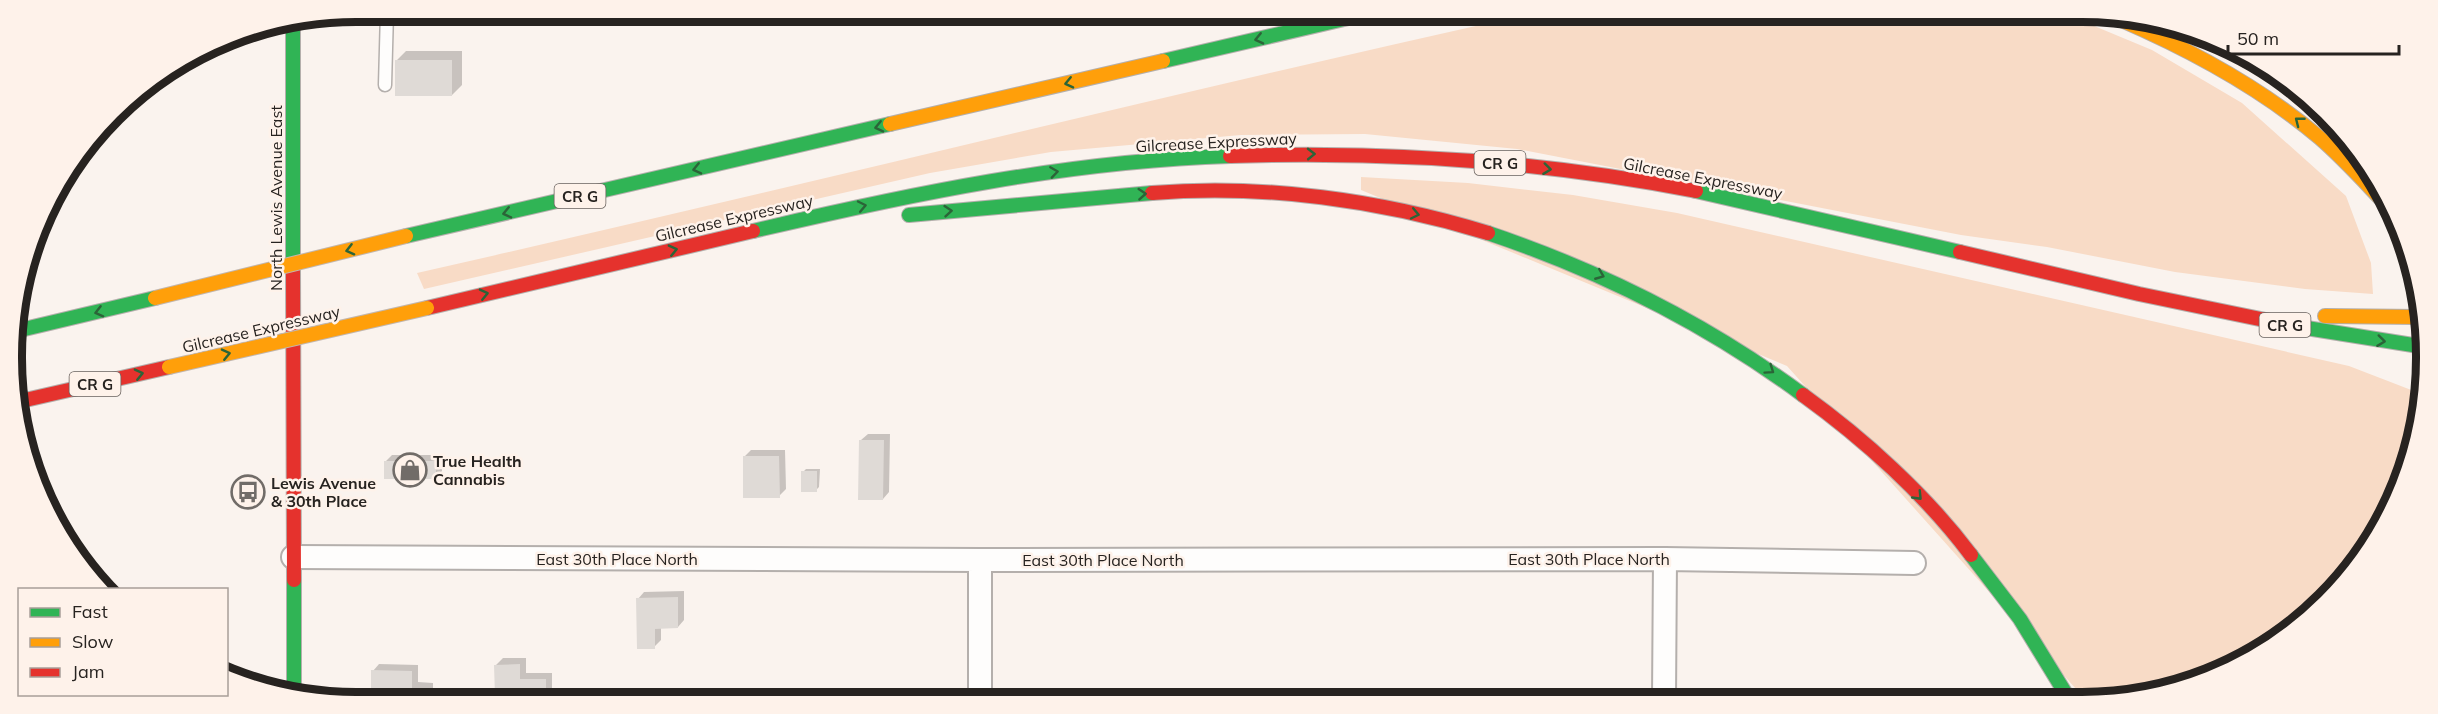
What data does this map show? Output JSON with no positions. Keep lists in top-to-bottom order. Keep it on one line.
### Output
{"streets":{"main road":["Gilcrease Expressway","CR G","North Lewis Avenue East"],"street":["East 30th Place North"]},"crossings":[["North Lewis Avenue East","East 30th Place North"]],"places":{"shop":["True Health Cannabis"],"bus stop":["Lewis Avenue & 30th Place"]},"legend":["Fast","Slow","Jam"],"scale_bar":"50 m"}
